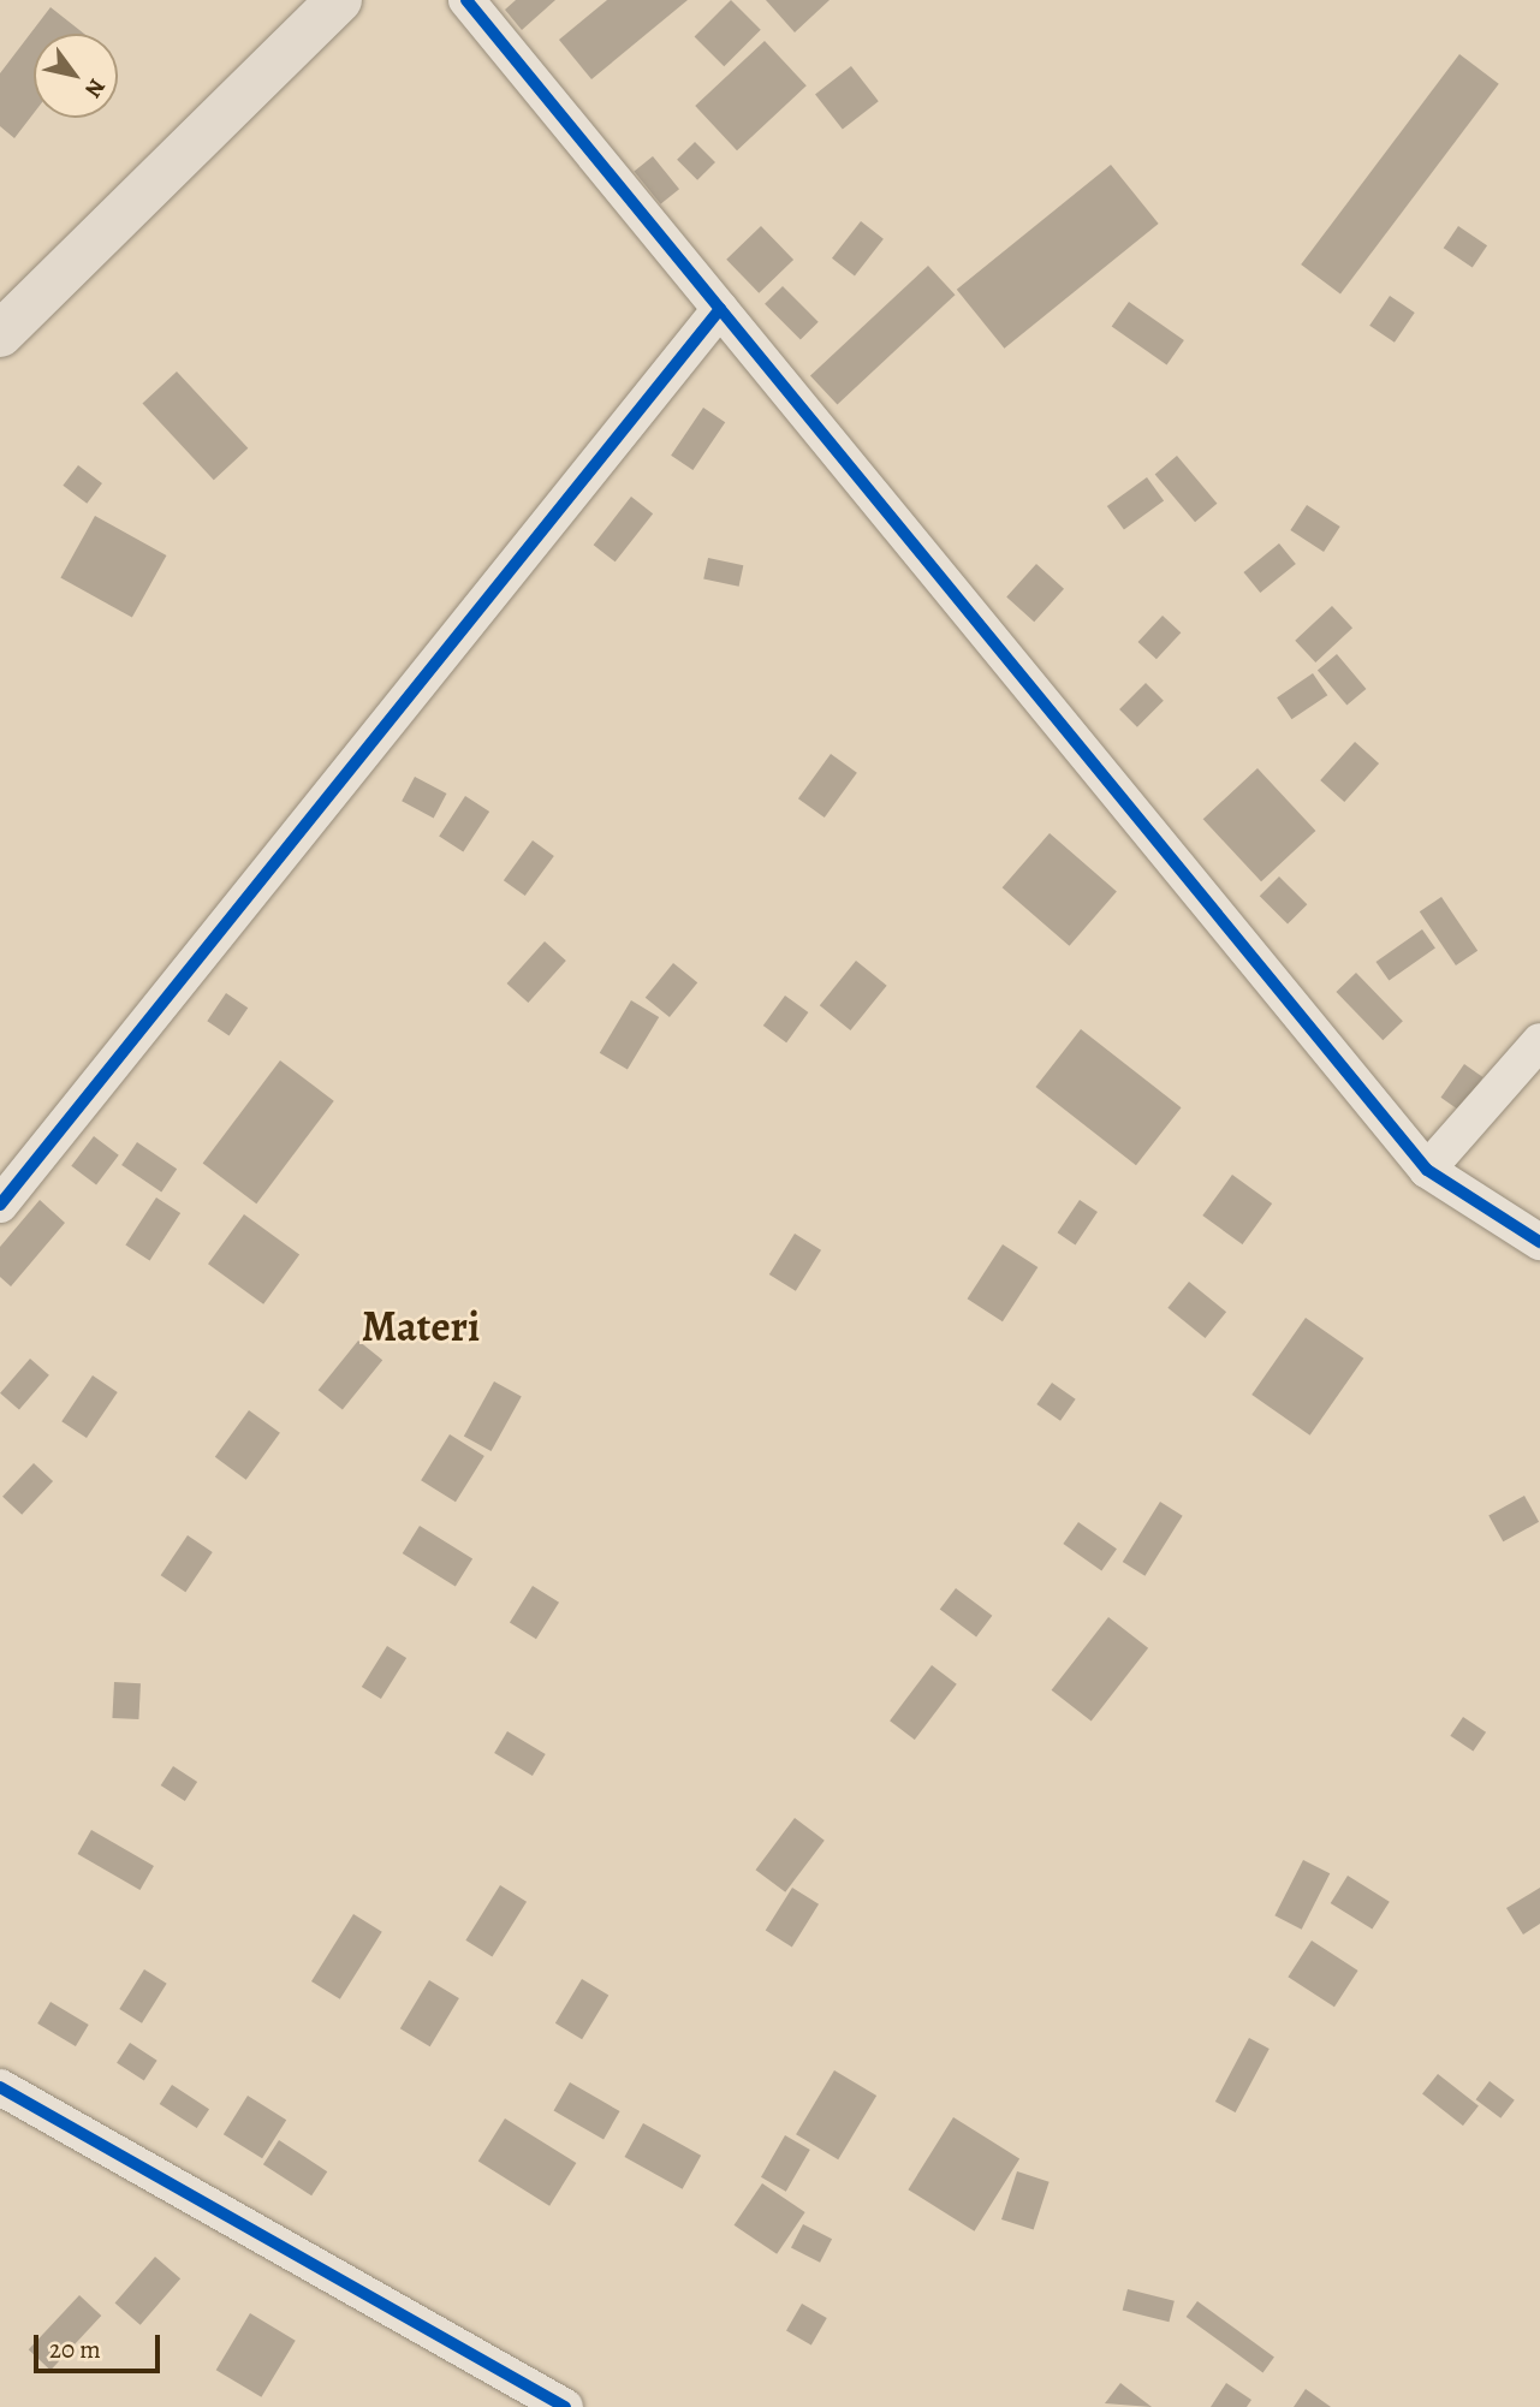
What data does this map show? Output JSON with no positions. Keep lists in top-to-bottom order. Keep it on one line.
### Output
{"districts":["Materi"],"scale_bar":"20 m","north":"bottom right"}
